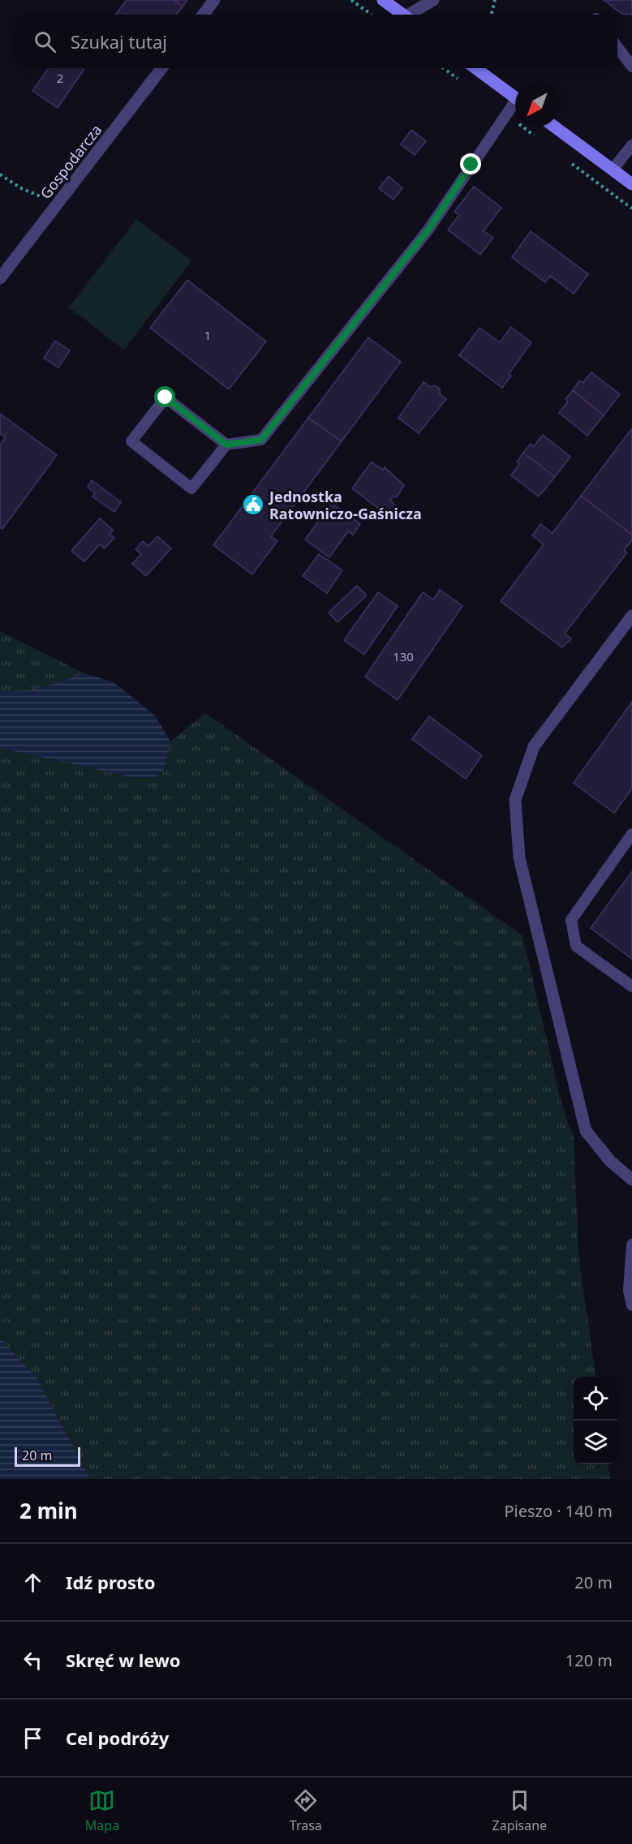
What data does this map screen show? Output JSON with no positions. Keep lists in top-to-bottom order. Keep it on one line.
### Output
{"streets":{"street":["Gospodarcza"]},"places":{"public building":["Jednostka Ratowniczo-Gaśnicza"]},"house_numbers":["2","1","130"],"scale_bar":"20 m","north":"bottom left","page":{"search":"Szukaj tutaj","scale":"20 m","heading":["2 min","Pieszo · 140 m"],"list":[["Idź prosto","20 m"],["Skręć w lewo","120 m"],"Cel podróży"],"nav":["Mapa","Trasa","Zapisane"]}}
